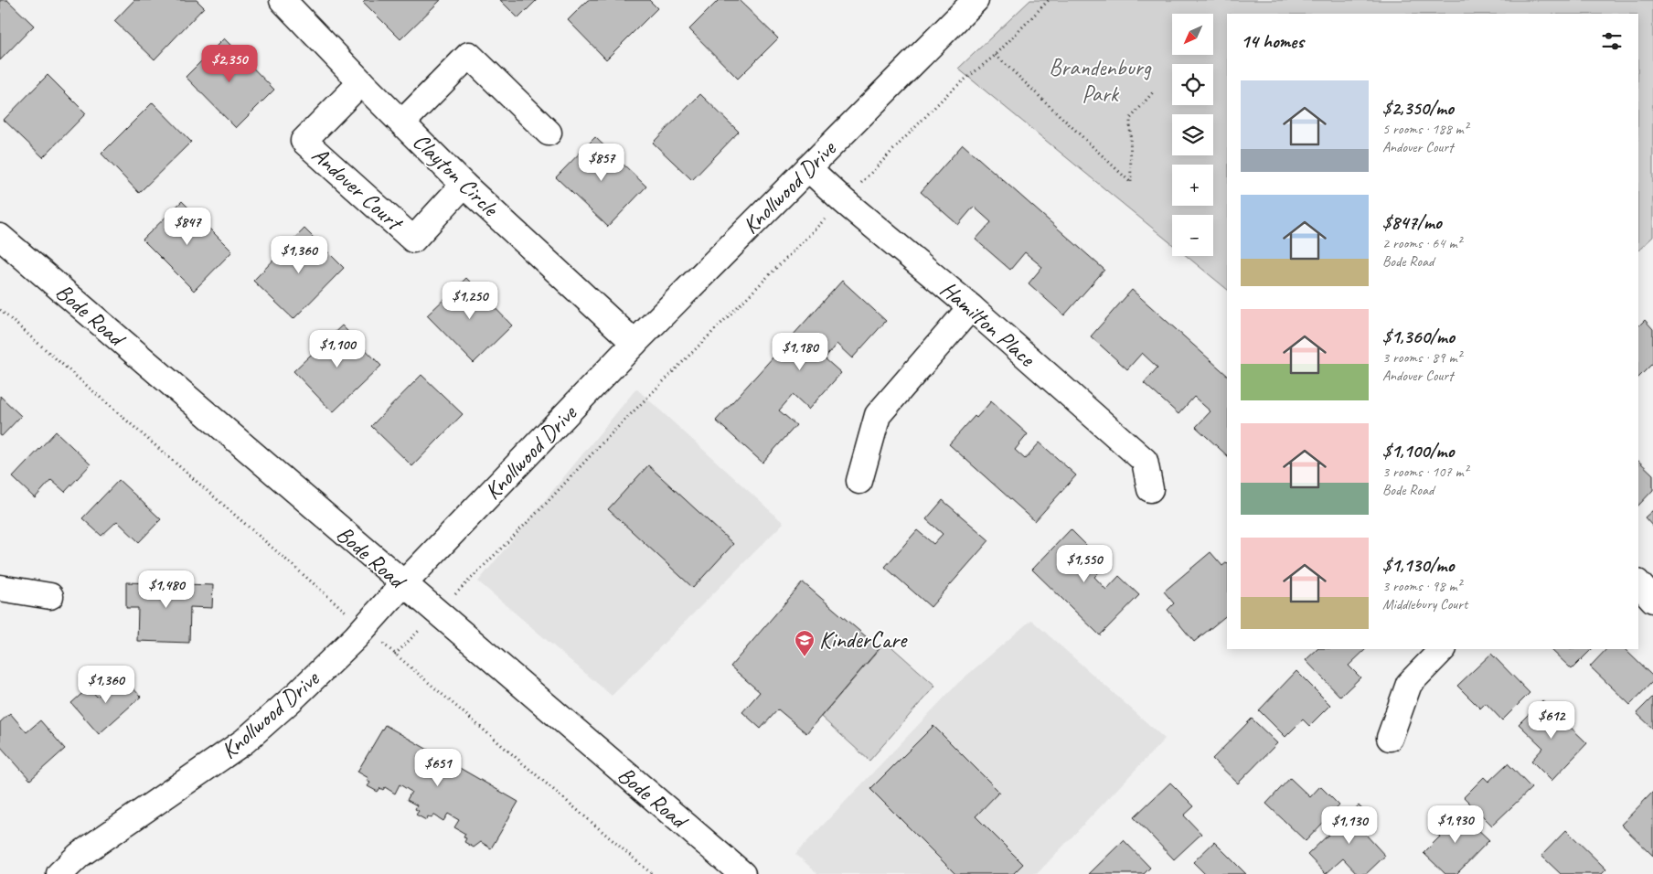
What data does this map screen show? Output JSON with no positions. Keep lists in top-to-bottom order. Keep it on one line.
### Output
{"streets":{"street":["Clayton Circle","Knollwood Drive","Andover Court","Bode Road","Hamilton Place"]},"crossings":[["Clayton Circle","Knollwood Drive"],["Clayton Circle","Andover Court"],["Knollwood Drive","Bode Road"],["Knollwood Drive","Hamilton Place"]],"parks":["Brandenburg Park"],"places":{"school or university":["KinderCare"]},"north":"bottom left","page":{"map_buttons":["+","−"],"heading":"14 homes","price":["$2,350","$857","$847","$1,360","$1,250","$1,100","$1,180","$1,550","$1,480","$1,360","$612","$651","$1,930","$1,130"],"list":[{"name":"$2,350/mo","note":"5 rooms · 188 m² · Andover Court"},{"name":"$847/mo","note":"2 rooms · 64 m² · Bode Road"},{"name":"$1,360/mo","note":"3 rooms · 89 m² · Andover Court"},{"name":"$1,100/mo","note":"3 rooms · 107 m² · Bode Road"},{"name":"$1,130/mo","note":"3 rooms · 98 m² · Middlebury Court"}]}}
